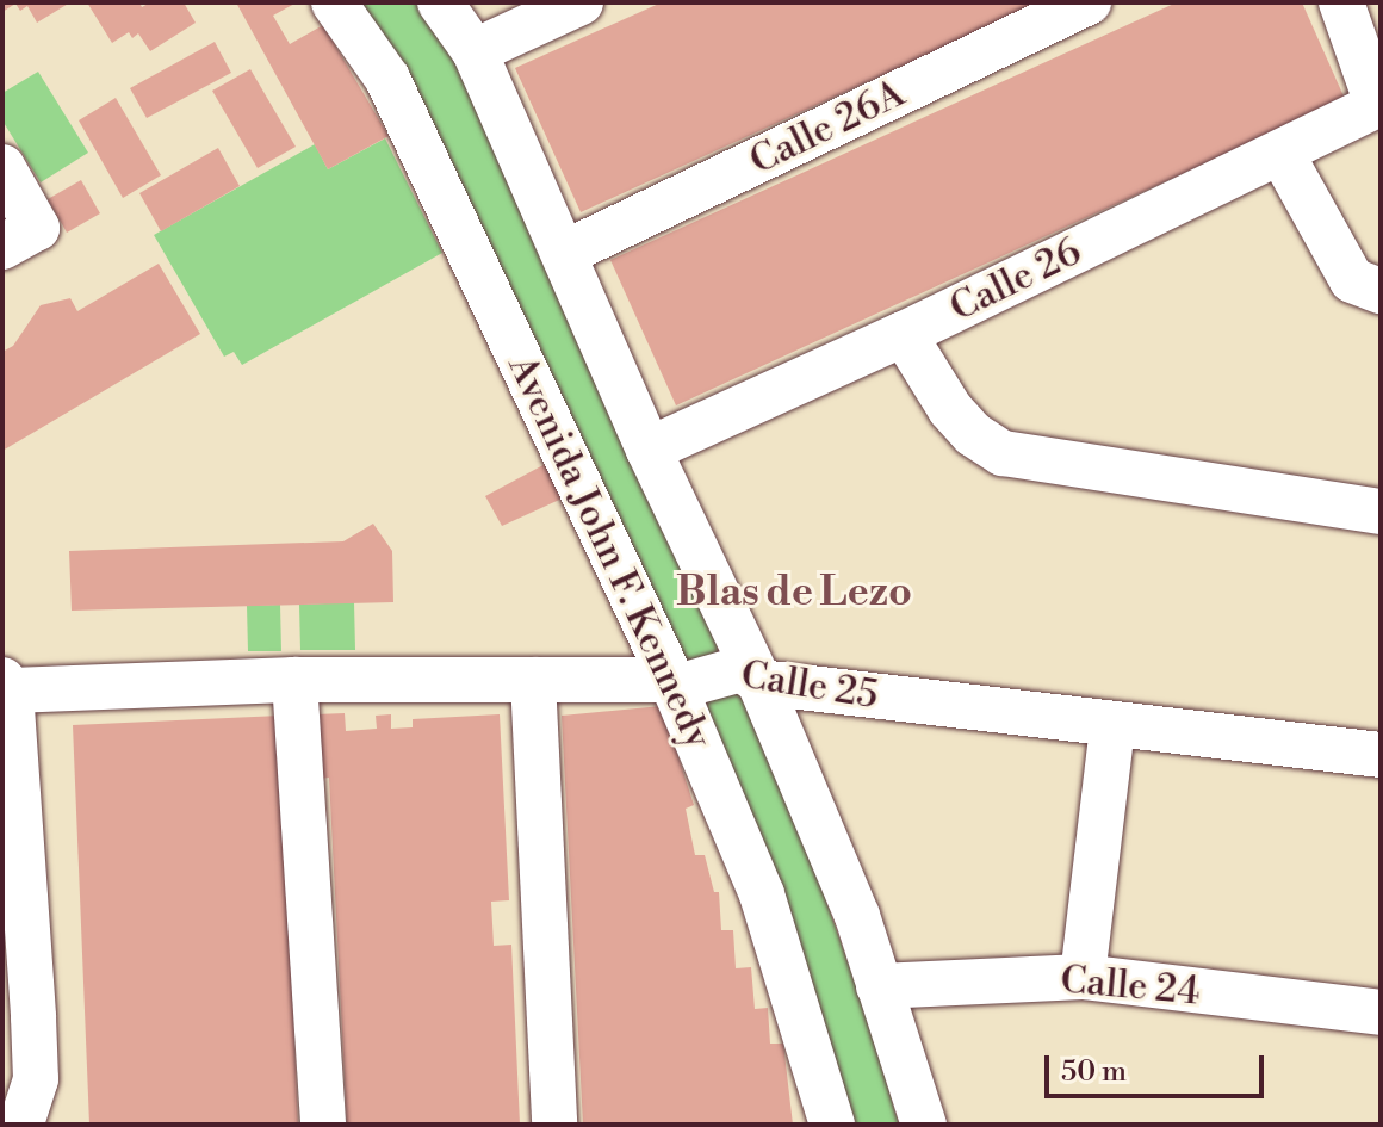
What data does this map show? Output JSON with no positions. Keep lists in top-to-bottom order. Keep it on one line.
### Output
{"streets":{"street":["Calle 26A","Calle 26","Avenida John F. Kennedy","Calle 25","Calle 24"]},"crossings":[["Calle 26A","Avenida John F. Kennedy"],["Calle 26","Avenida John F. Kennedy"],["Avenida John F. Kennedy","Calle 25"],["Avenida John F. Kennedy","Calle 24"]],"districts":["Blas de Lezo"],"scale_bar":"50 m"}
